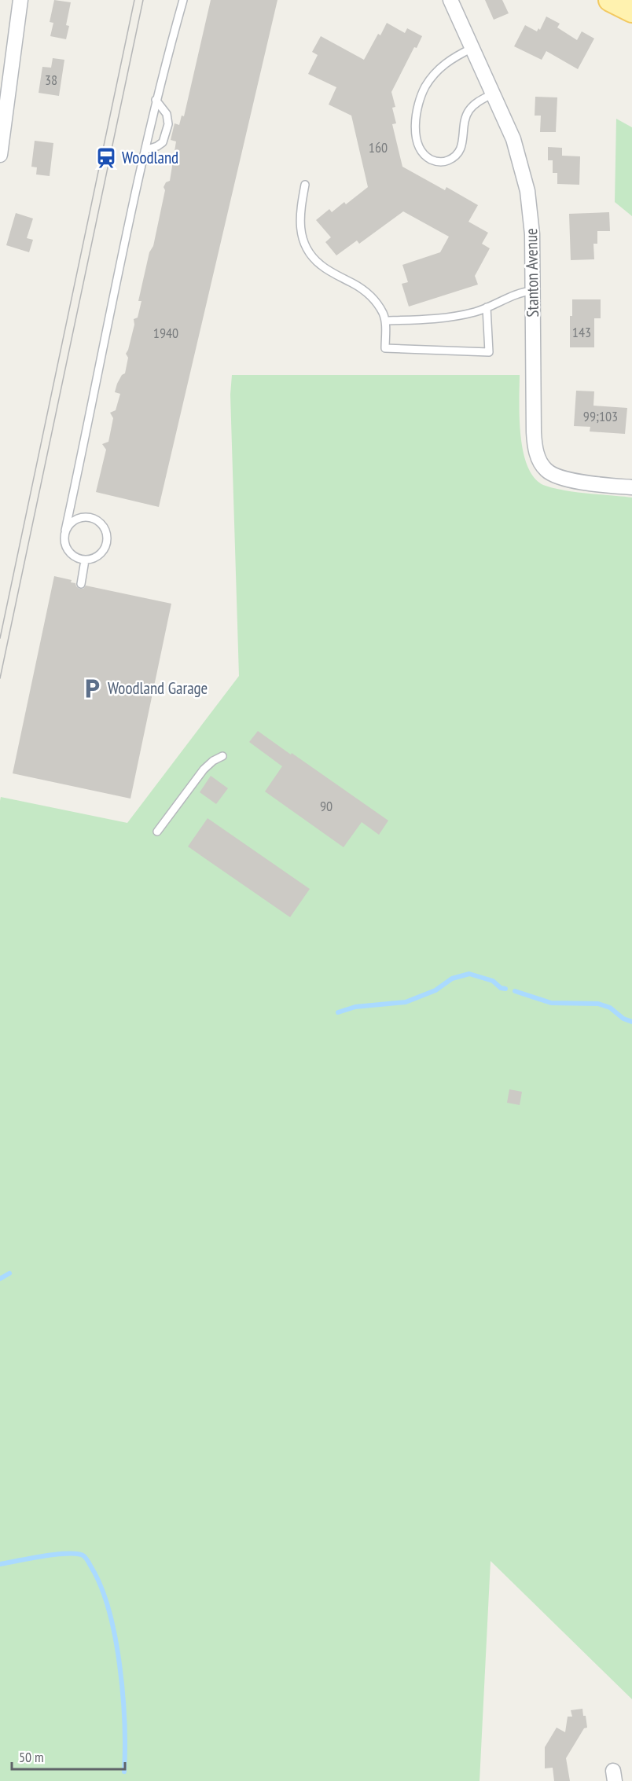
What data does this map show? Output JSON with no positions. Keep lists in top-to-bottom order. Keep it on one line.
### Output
{"streets":{"street":["Stanton Avenue"]},"places":{"station":["Woodland"],"parking":["Woodland Garage"]},"house_numbers":["38","160","143","1940","99;103","90"],"scale_bar":"50 m"}
